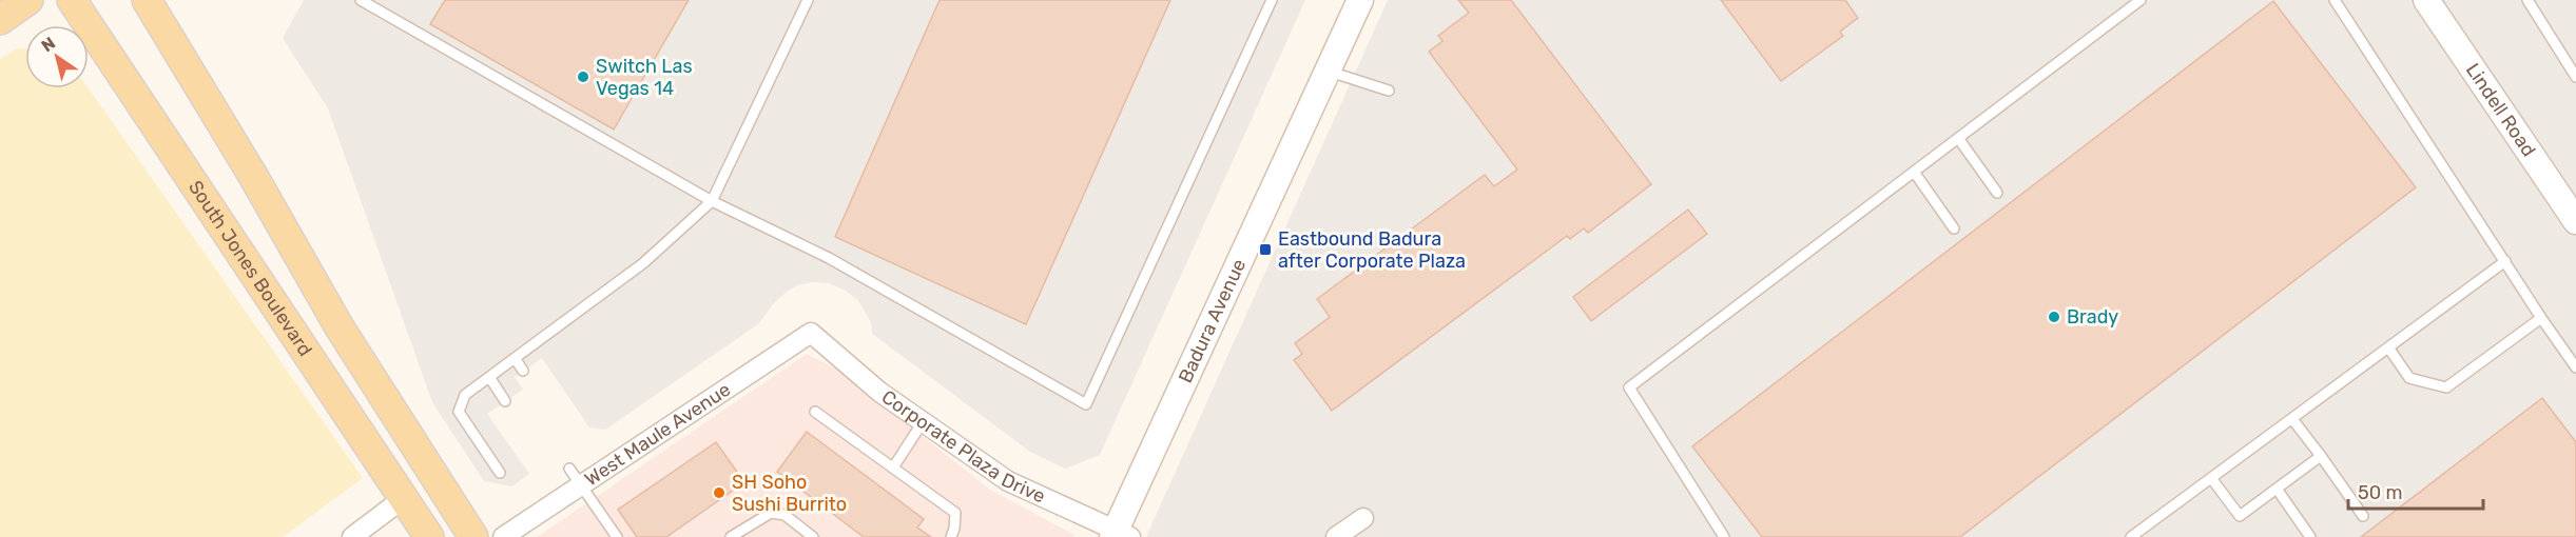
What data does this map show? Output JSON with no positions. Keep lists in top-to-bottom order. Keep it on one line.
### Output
{"streets":{"main road":["Lindell Road","South Jones Boulevard","Badura Avenue"],"street":["West Maule Avenue","Corporate Plaza Drive"]},"crossings":[["Badura Avenue","Corporate Plaza Drive"],["West Maule Avenue","Corporate Plaza Drive"]],"places":{"other":["Switch Las Vegas 14","Brady","SH Soho Sushi Burrito"],"transit":["Eastbound Badura after Corporate Plaza"]},"scale_bar":"50 m","north":"top left"}
